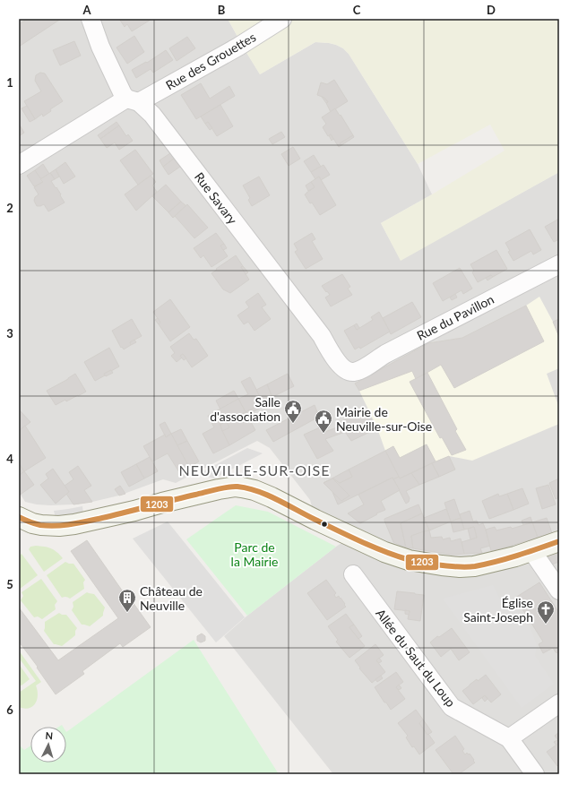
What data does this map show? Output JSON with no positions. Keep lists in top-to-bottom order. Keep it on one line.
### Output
{"streets":{"street":["Rue des Grouettes","Rue Savary","Rue du Pavillon","Allée du Saut du Loup"]},"crossings":[["Rue des Grouettes","Rue Savary"],["Rue Savary","Rue du Pavillon"]],"districts":["NEUVILLE-SUR-OISE"],"parks":["Parc de la Mairie"],"places":{"public building":["Salle d'association","Mairie de Neuville-sur-Oise"],"building":["Château de Neuville"],"church":["Église Saint-Joseph"]},"lines":["transit line 1203"],"north":"top","grid":{"columns":["A","B","C","D"],"rows":["1","2","3","4","5","6"]}}
